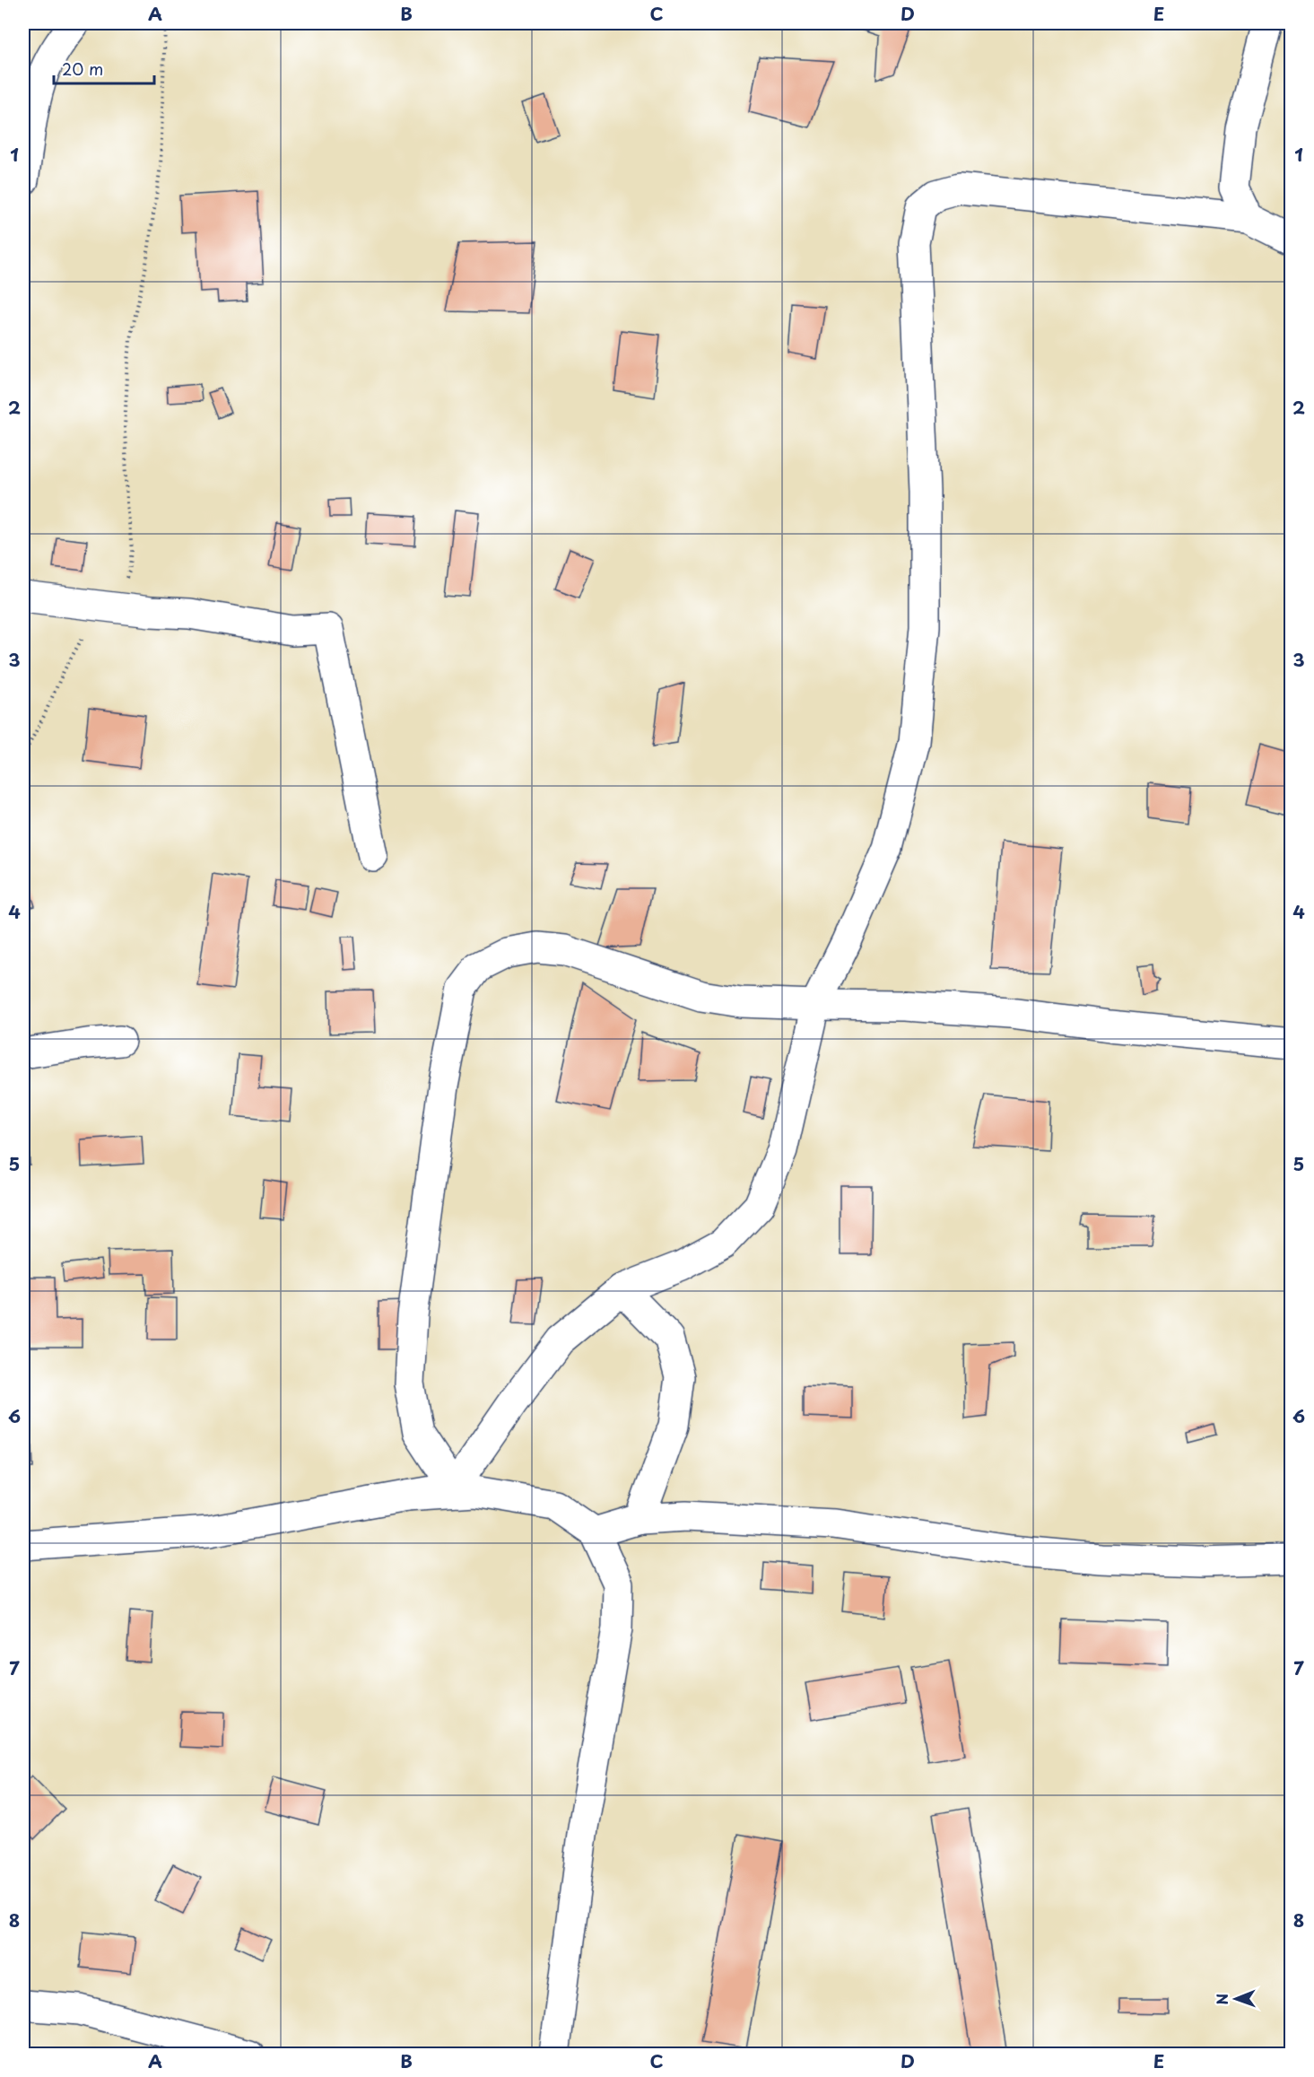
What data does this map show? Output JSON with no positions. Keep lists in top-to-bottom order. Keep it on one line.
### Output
{"scale_bar":"20 m","north":"left","grid":{"columns":["A","B","C","D","E"],"rows":["1","2","3","4","5","6","7","8"]}}
